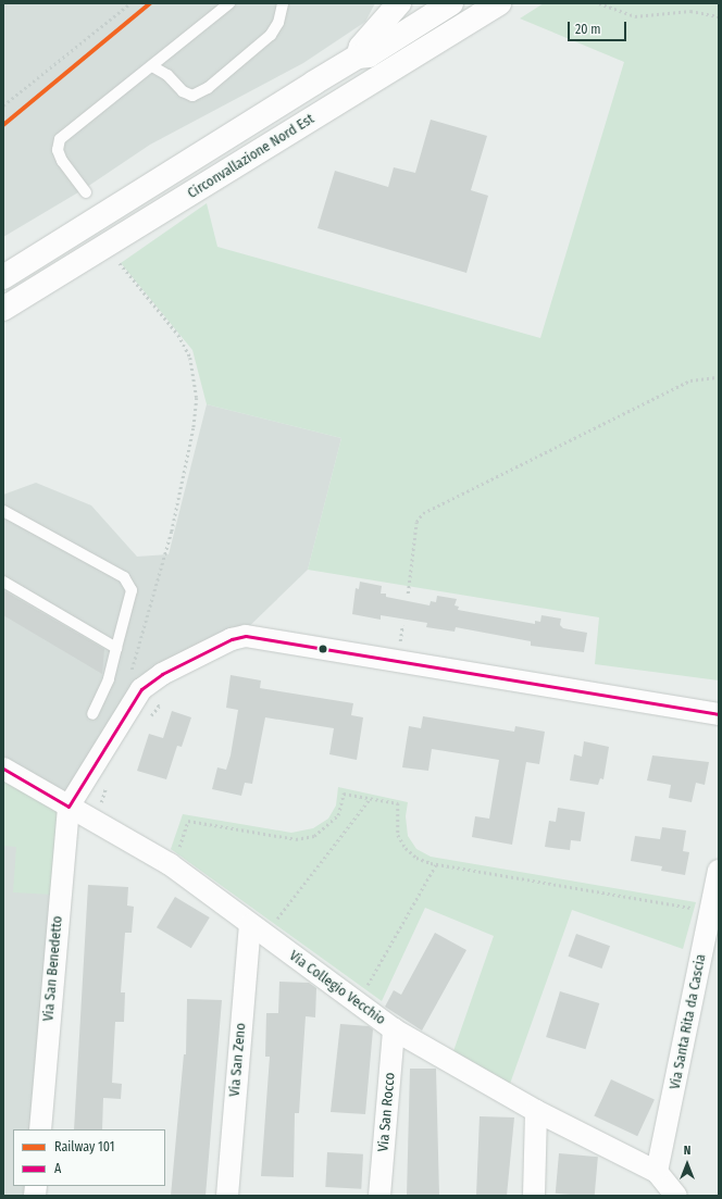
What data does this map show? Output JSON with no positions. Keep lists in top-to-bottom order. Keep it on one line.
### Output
{"streets":{"main road":["Circonvallazione Nord Est"],"street":["Via San Benedetto","Via Collegio Vecchio","Via Santa Rita da Cascia","Via San Zeno","Via San Rocco"]},"crossings":[["Via San Benedetto","Via Collegio Vecchio"],["Via Collegio Vecchio","Via Santa Rita da Cascia"],["Via Collegio Vecchio","Via San Zeno"],["Via Collegio Vecchio","Via San Rocco"]],"lines":["rail line 101","transit line A"],"legend":["Railway 101","A"],"scale_bar":"20 m","north":"top"}
